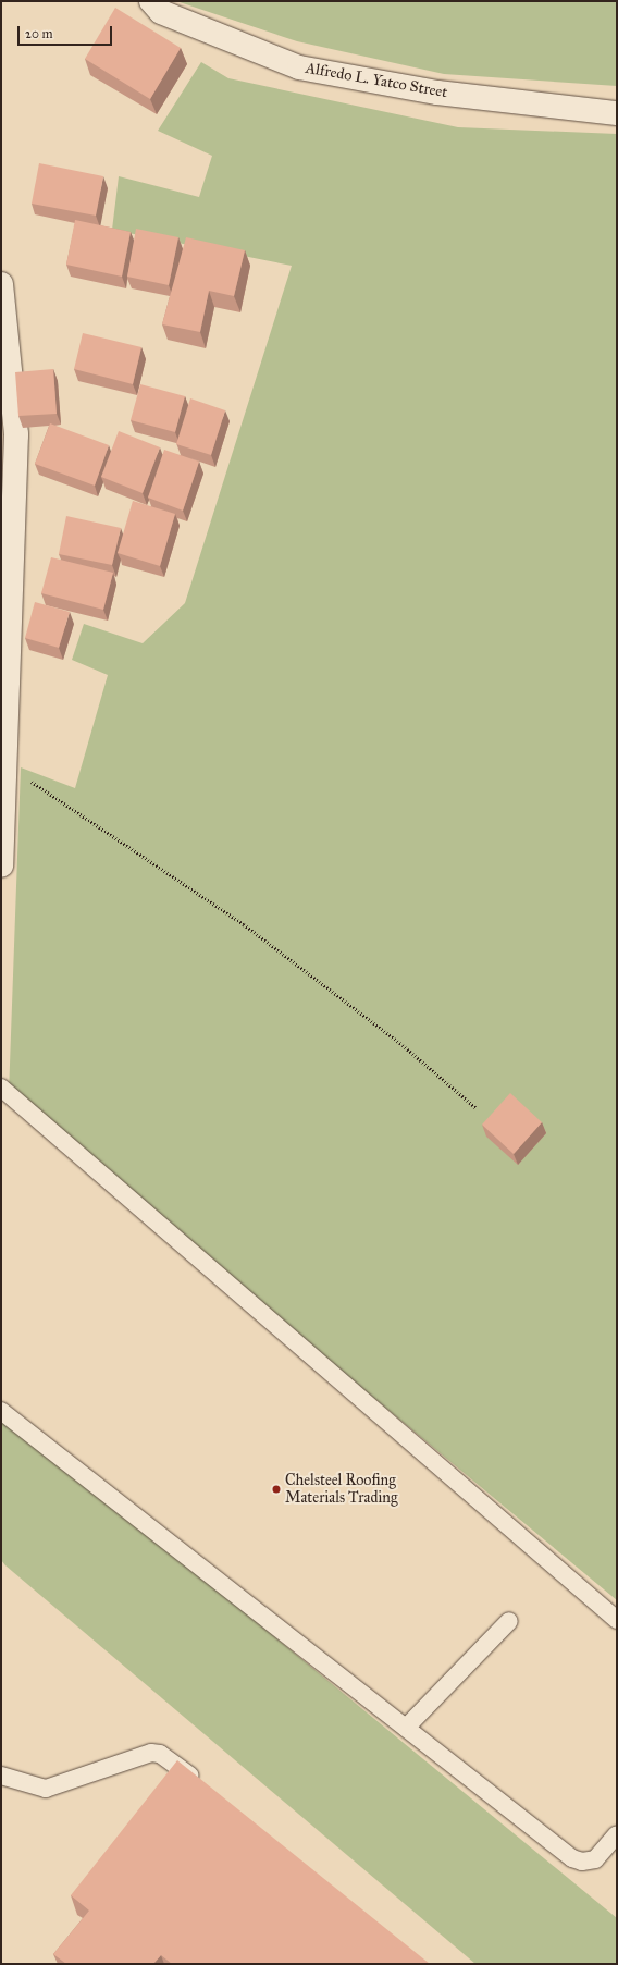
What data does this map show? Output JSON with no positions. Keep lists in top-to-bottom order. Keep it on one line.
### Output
{"streets":{"street":["Alfredo L. Yatco Street"]},"places":["Chelsteel Roofing Materials Trading"],"scale_bar":"20 m"}
